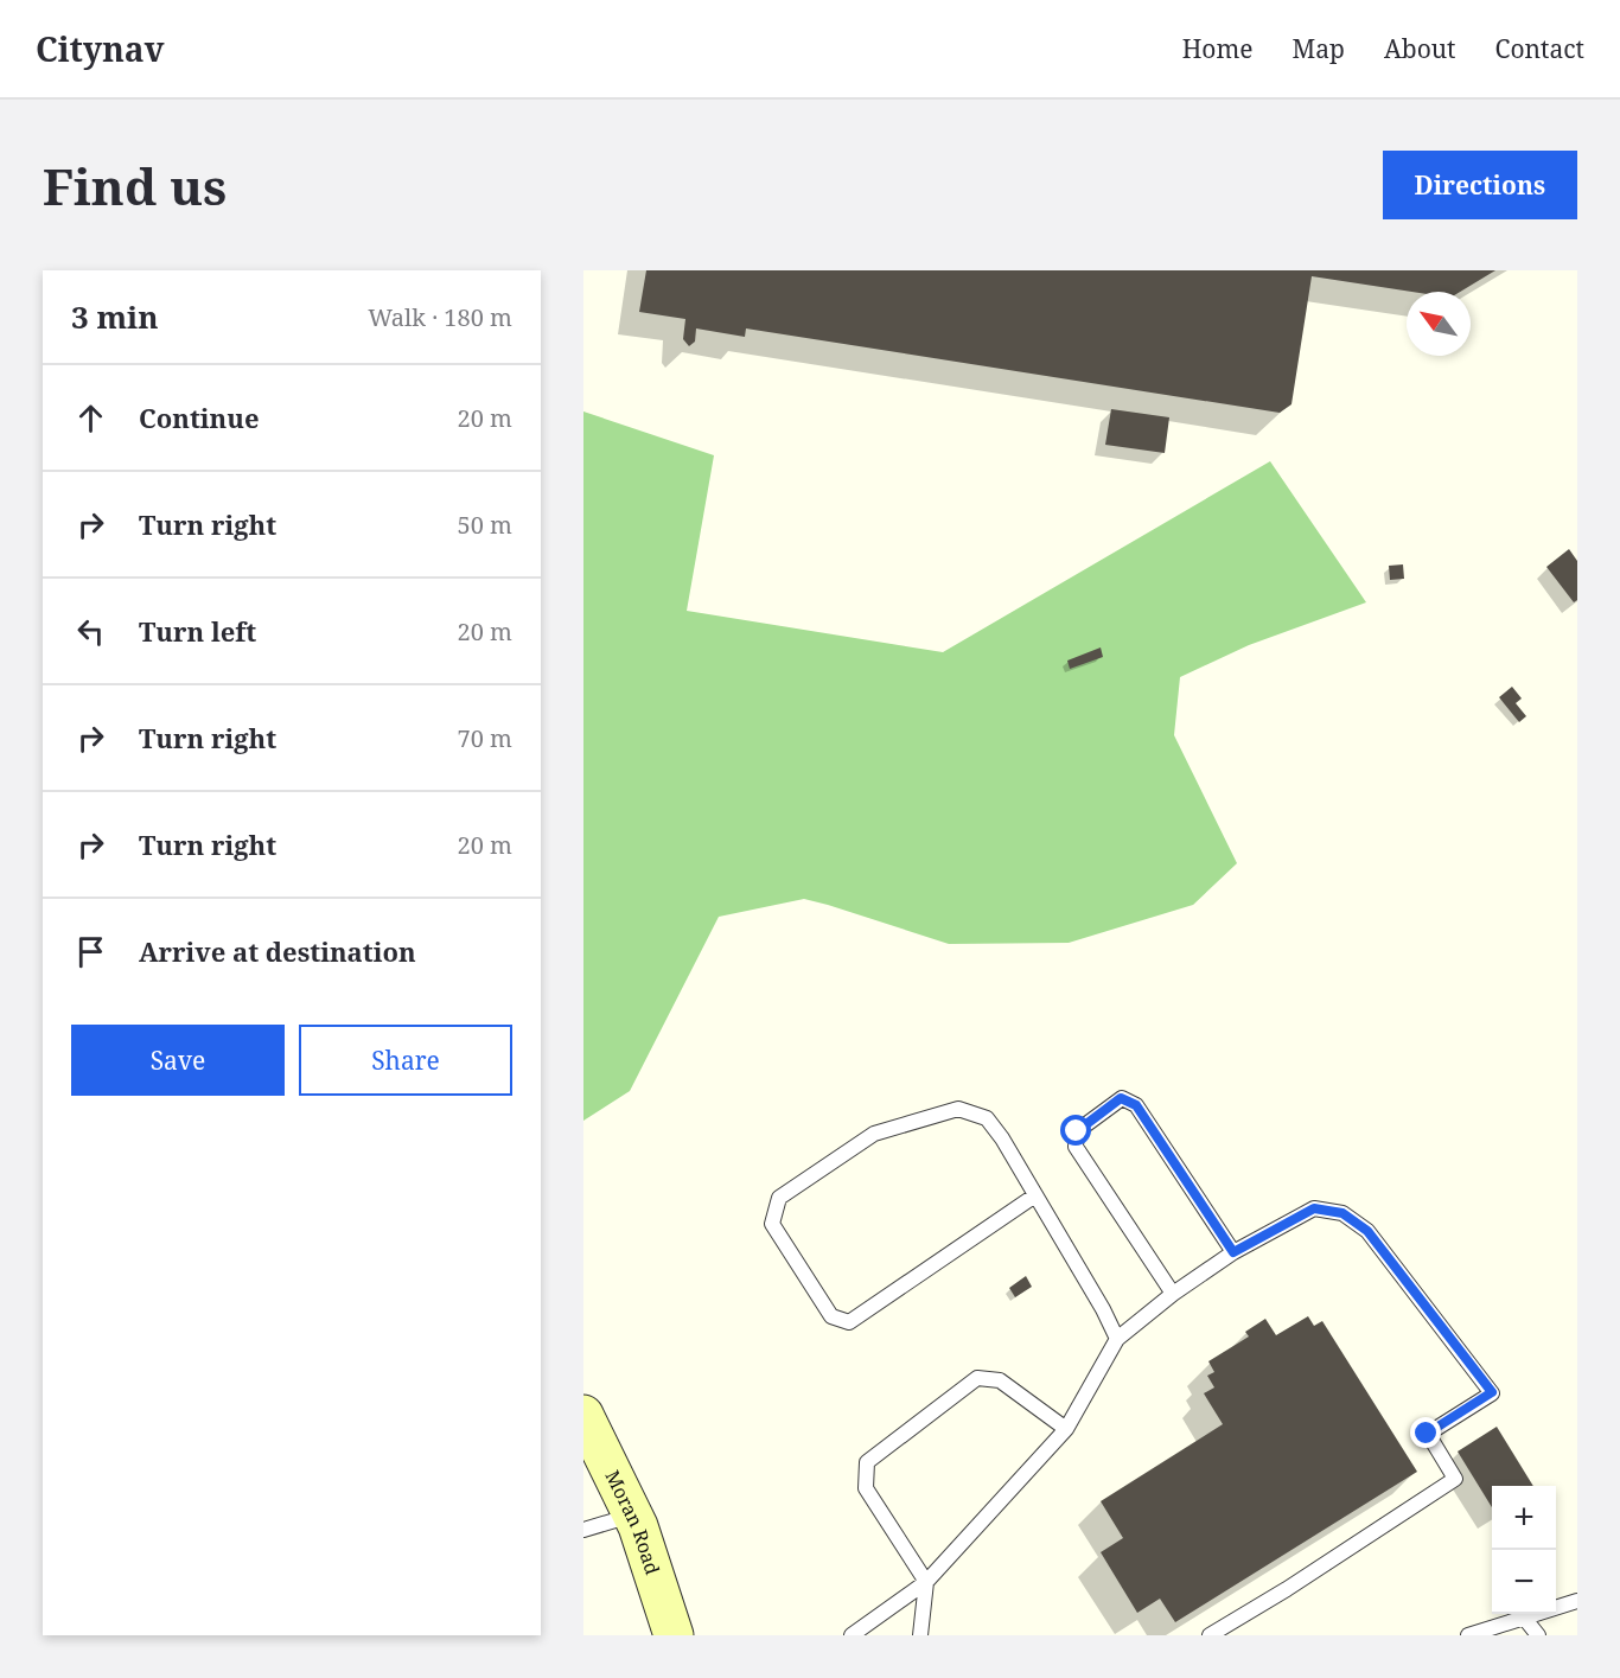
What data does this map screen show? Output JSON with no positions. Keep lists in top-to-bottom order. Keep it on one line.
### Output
{"streets":{"street":["Moran Road"]},"north":"top left","page":{"header":"Citynav","nav":["Home","Map","About","Contact"],"buttons":["Directions",["Save","Share"]],"title":"Find us","heading":["3 min","Walk · 180 m"],"list":[["Continue","20 m"],["Turn right","50 m"],["Turn left","20 m"],["Turn right","70 m"],["Turn right","20 m"],"Arrive at destination"],"map_buttons":["+","−"]}}
